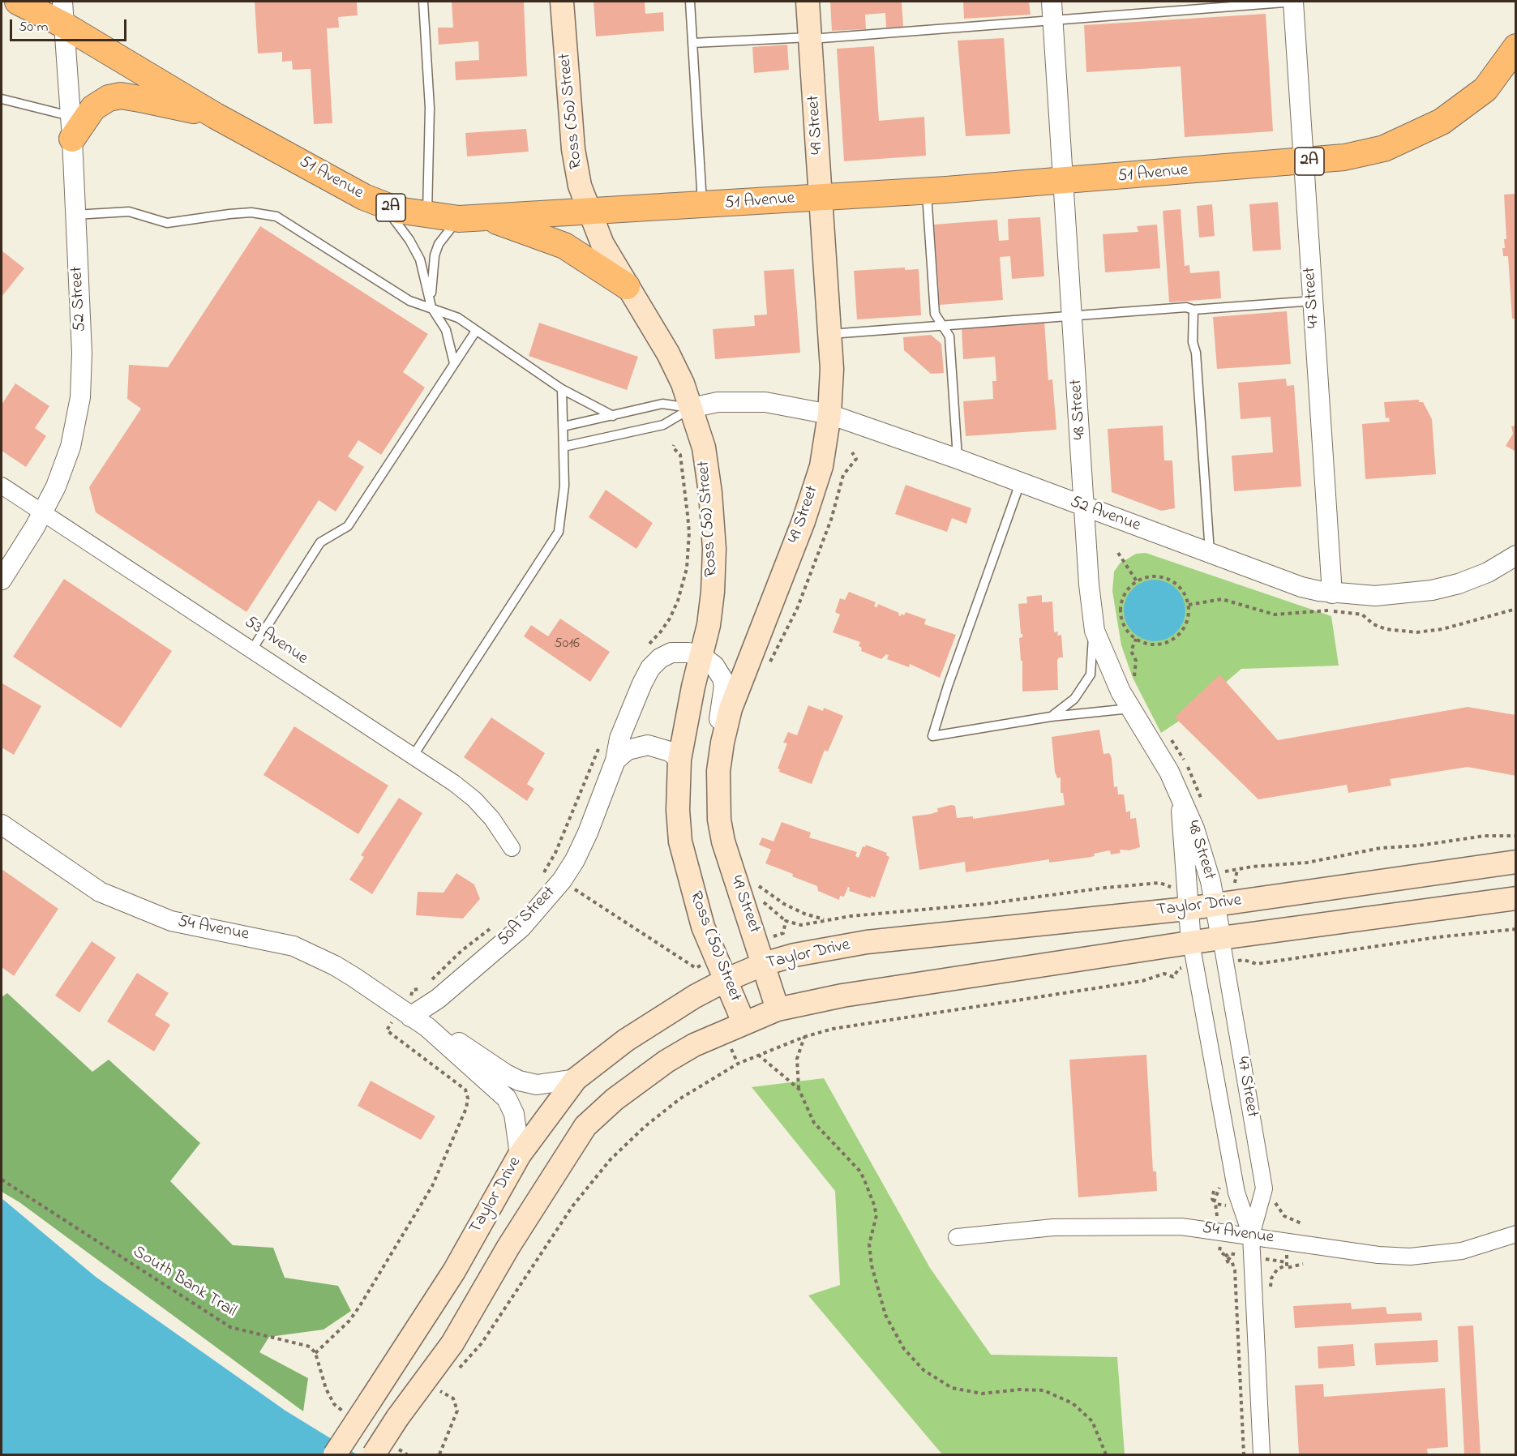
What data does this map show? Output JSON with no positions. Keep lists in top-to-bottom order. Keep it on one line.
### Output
{"streets":{"main road":["Ross (50) Street","49 Street","2A","51 Avenue","Taylor Drive"],"street":["47 Street","52 Street","48 Street","52 Avenue","53 Avenue","50A Street","54 Avenue"],"path":["South Bank Trail"]},"crossings":[["Ross (50) Street","51 Avenue"],["Ross (50) Street","52 Avenue"],["Ross (50) Street","Taylor Drive"],["Ross (50) Street","50A Street"],["49 Street","51 Avenue"],["49 Street","52 Avenue"],["49 Street","Taylor Drive"],["51 Avenue","47 Street"],["51 Avenue","52 Street"],["51 Avenue","48 Street"],["47 Street","48 Street"],["47 Street","52 Avenue"],["47 Street","Taylor Drive"],["47 Street","54 Avenue"],["52 Street","53 Avenue"],["48 Street","52 Avenue"],["48 Street","Taylor Drive"],["50A Street","54 Avenue"]],"house_numbers":["5016"],"scale_bar":"50 m"}
